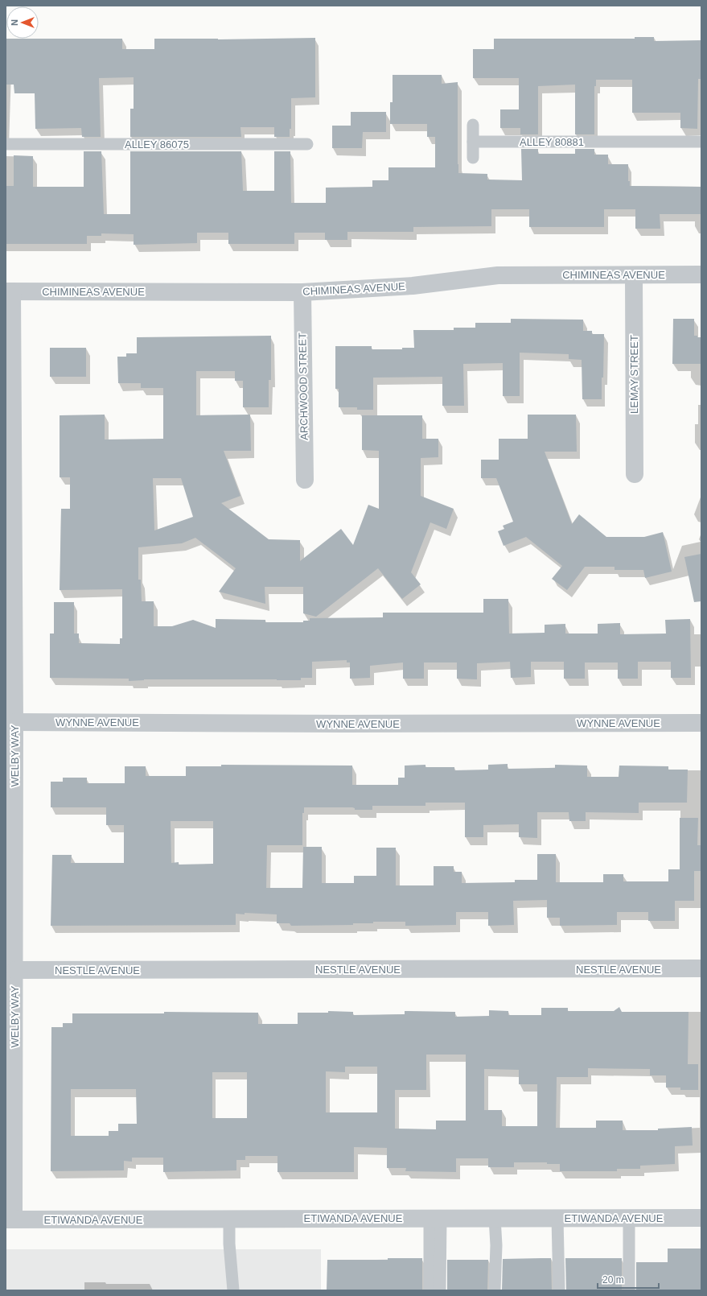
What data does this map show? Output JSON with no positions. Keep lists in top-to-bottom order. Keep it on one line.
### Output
{"streets":{"street":["CHIMINEAS AVENUE","LEMAY STREET","ARCHWOOD STREET","WYNNE AVENUE","WELBY WAY","NESTLE AVENUE","ETIWANDA AVENUE"],"lane":["ALLEY 80881","ALLEY 86075"]},"crossings":[["CHIMINEAS AVENUE","LEMAY STREET"],["CHIMINEAS AVENUE","ARCHWOOD STREET"],["CHIMINEAS AVENUE","WELBY WAY"],["WYNNE AVENUE","WELBY WAY"],["WELBY WAY","NESTLE AVENUE"],["WELBY WAY","ETIWANDA AVENUE"]],"scale_bar":"20 m","north":"left"}
